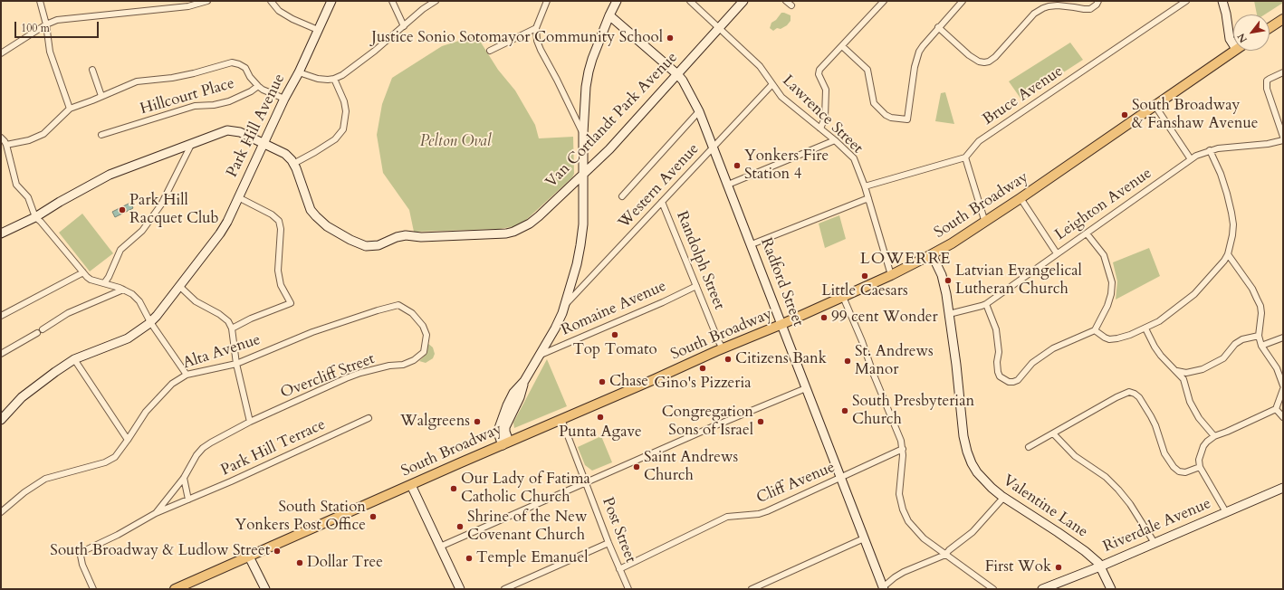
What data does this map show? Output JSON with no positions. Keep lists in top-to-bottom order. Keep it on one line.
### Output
{"streets":{"main road":["South Broadway"],"street":["Bruce Avenue","Hillcourt Place","Lawrence Street","Van Cortlandt Park Avenue","Park Hill Avenue","Western Avenue","Leighton Avenue","Randolph Street","Radford Street","Romaine Avenue","Alta Avenue","Overcliff Street","Park Hill Terrace","Cliff Avenue","Valentine Lane","Riverdale Avenue","Post Street"]},"crossings":[["Lawrence Street","Van Cortlandt Park Avenue"],["Lawrence Street","Western Avenue"],["Lawrence Street","South Broadway"],["Van Cortlandt Park Avenue","Park Hill Avenue"],["Van Cortlandt Park Avenue","Radford Street"],["Western Avenue","Randolph Street"],["Western Avenue","Radford Street"],["Leighton Avenue","Valentine Lane"],["South Broadway","Randolph Street"],["South Broadway","Radford Street"],["South Broadway","Valentine Lane"],["South Broadway","Post Street"],["Randolph Street","Romaine Avenue"],["Radford Street","Cliff Avenue"],["Alta Avenue","Overcliff Street"],["Overcliff Street","Park Hill Terrace"],["Cliff Avenue","Post Street"],["Valentine Lane","Riverdale Avenue"]],"districts":["LOWERRE"],"parks":["Pelton Oval"],"places":["Justice Sonio Sotomayor Community School","South Broadway & Fanshaw Avenue","Yonkers Fire Station 4","Park Hill Racquet Club","Little Caesars","Latvian Evangelical Lutheran Church","99 cent Wonder","Top Tomato","Citizens Bank","St. Andrews Manor","Gino's Pizzeria","Chase","South Presbyterian Church","Punta Agave","Walgreens","Congregation Sons of Israel","Saint Andrews Church","Our Lady of Fatima Catholic Church","South Station Yonkers Post Office","Shrine of the New Covenant Church","South Broadway & Ludlow Street","Temple Emanuel","Dollar Tree","First Wok"],"scale_bar":"100 m","north":"bottom left"}
